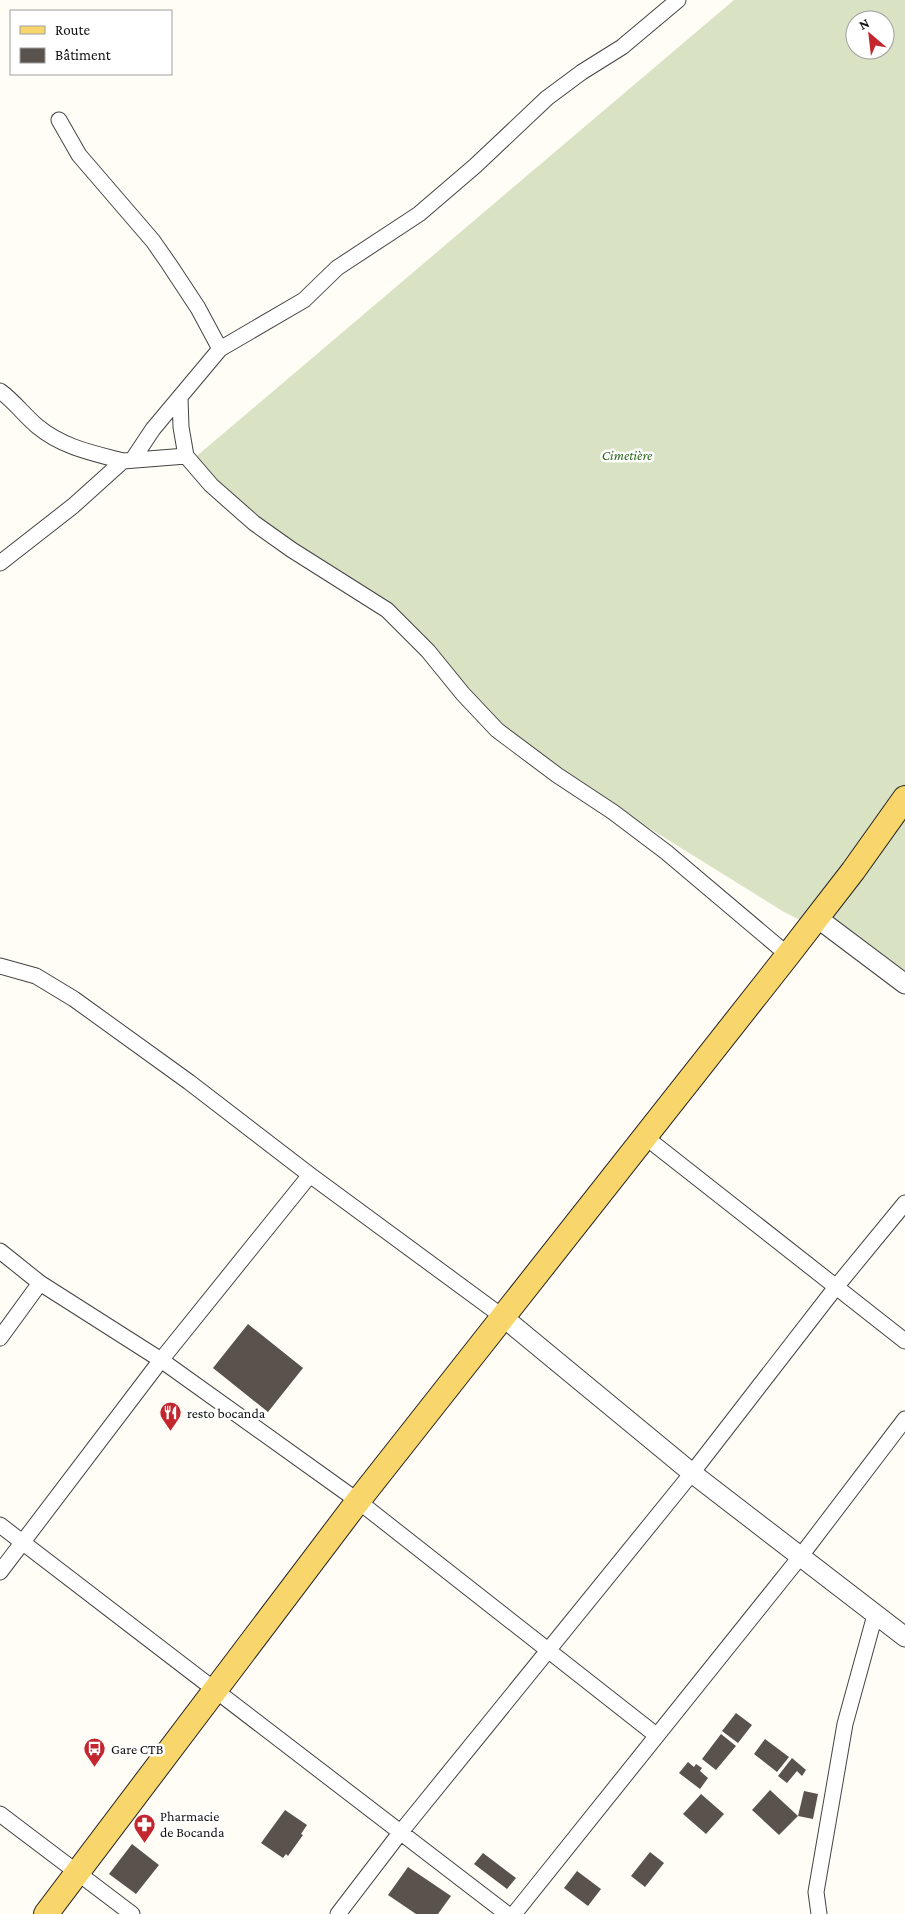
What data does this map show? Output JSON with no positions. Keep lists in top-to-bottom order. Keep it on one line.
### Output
{"parks":["Cimetière"],"places":{"restaurant":["resto bocanda"],"bus stop":["Gare CTB"],"pharmacy":["Pharmacie de Bocanda"]},"legend":["Route","Bâtiment"],"north":"top left"}
